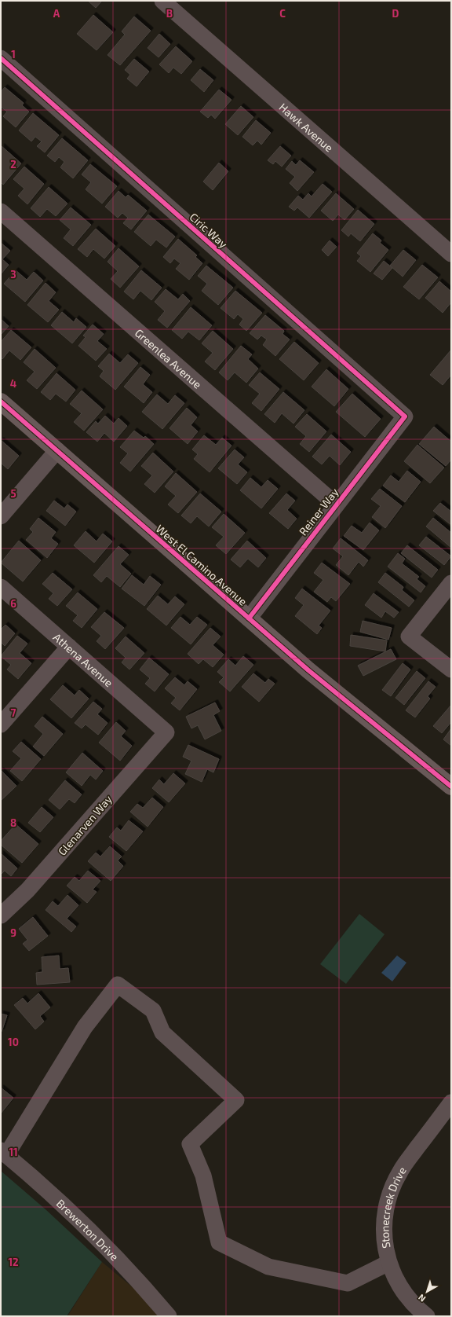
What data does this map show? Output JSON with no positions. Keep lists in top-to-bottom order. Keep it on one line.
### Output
{"streets":{"main road":["West El Camino Avenue"],"street":["Hawk Avenue","Ciric Way","Greenlea Avenue","Reiner Way","Athena Avenue","Glenarven Way","Stonecreek Drive","Brewerton Drive"]},"crossings":[["Ciric Way","Reiner Way"],["Greenlea Avenue","Reiner Way"],["Reiner Way","West El Camino Avenue"],["Athena Avenue","Glenarven Way"]],"north":"bottom left","grid":{"columns":["A","B","C","D"],"rows":["1","2","3","4","5","6","7","8","9","10","11","12"]}}
